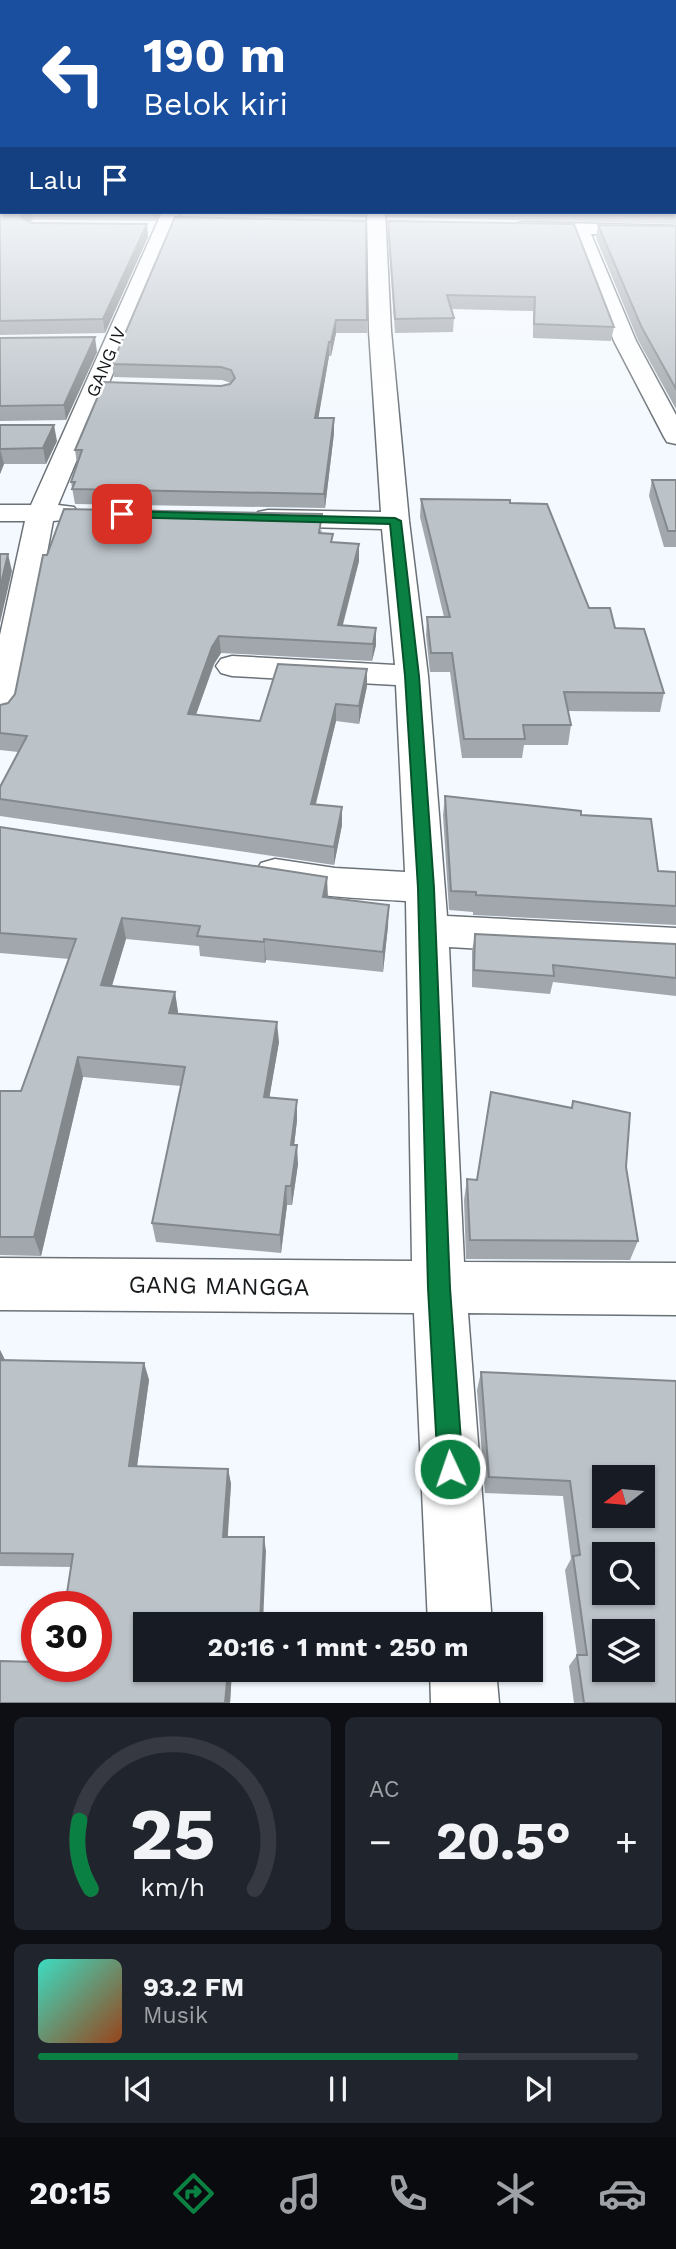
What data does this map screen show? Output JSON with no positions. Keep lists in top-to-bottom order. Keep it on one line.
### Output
{"streets":{"street":["GANG IV","GANG MANGGA"]},"north":"left","page":{"turn":["190 m","Belok kiri"],"then":"Lalu","limit":"30","trip":"20:16 · 1 mnt · 250 m","tile":"AC","heat":["−","20.5°","+"],"song":["93.2 FM","Musik"],"tabs":"20:15","gauge":["25","km/h"]}}
